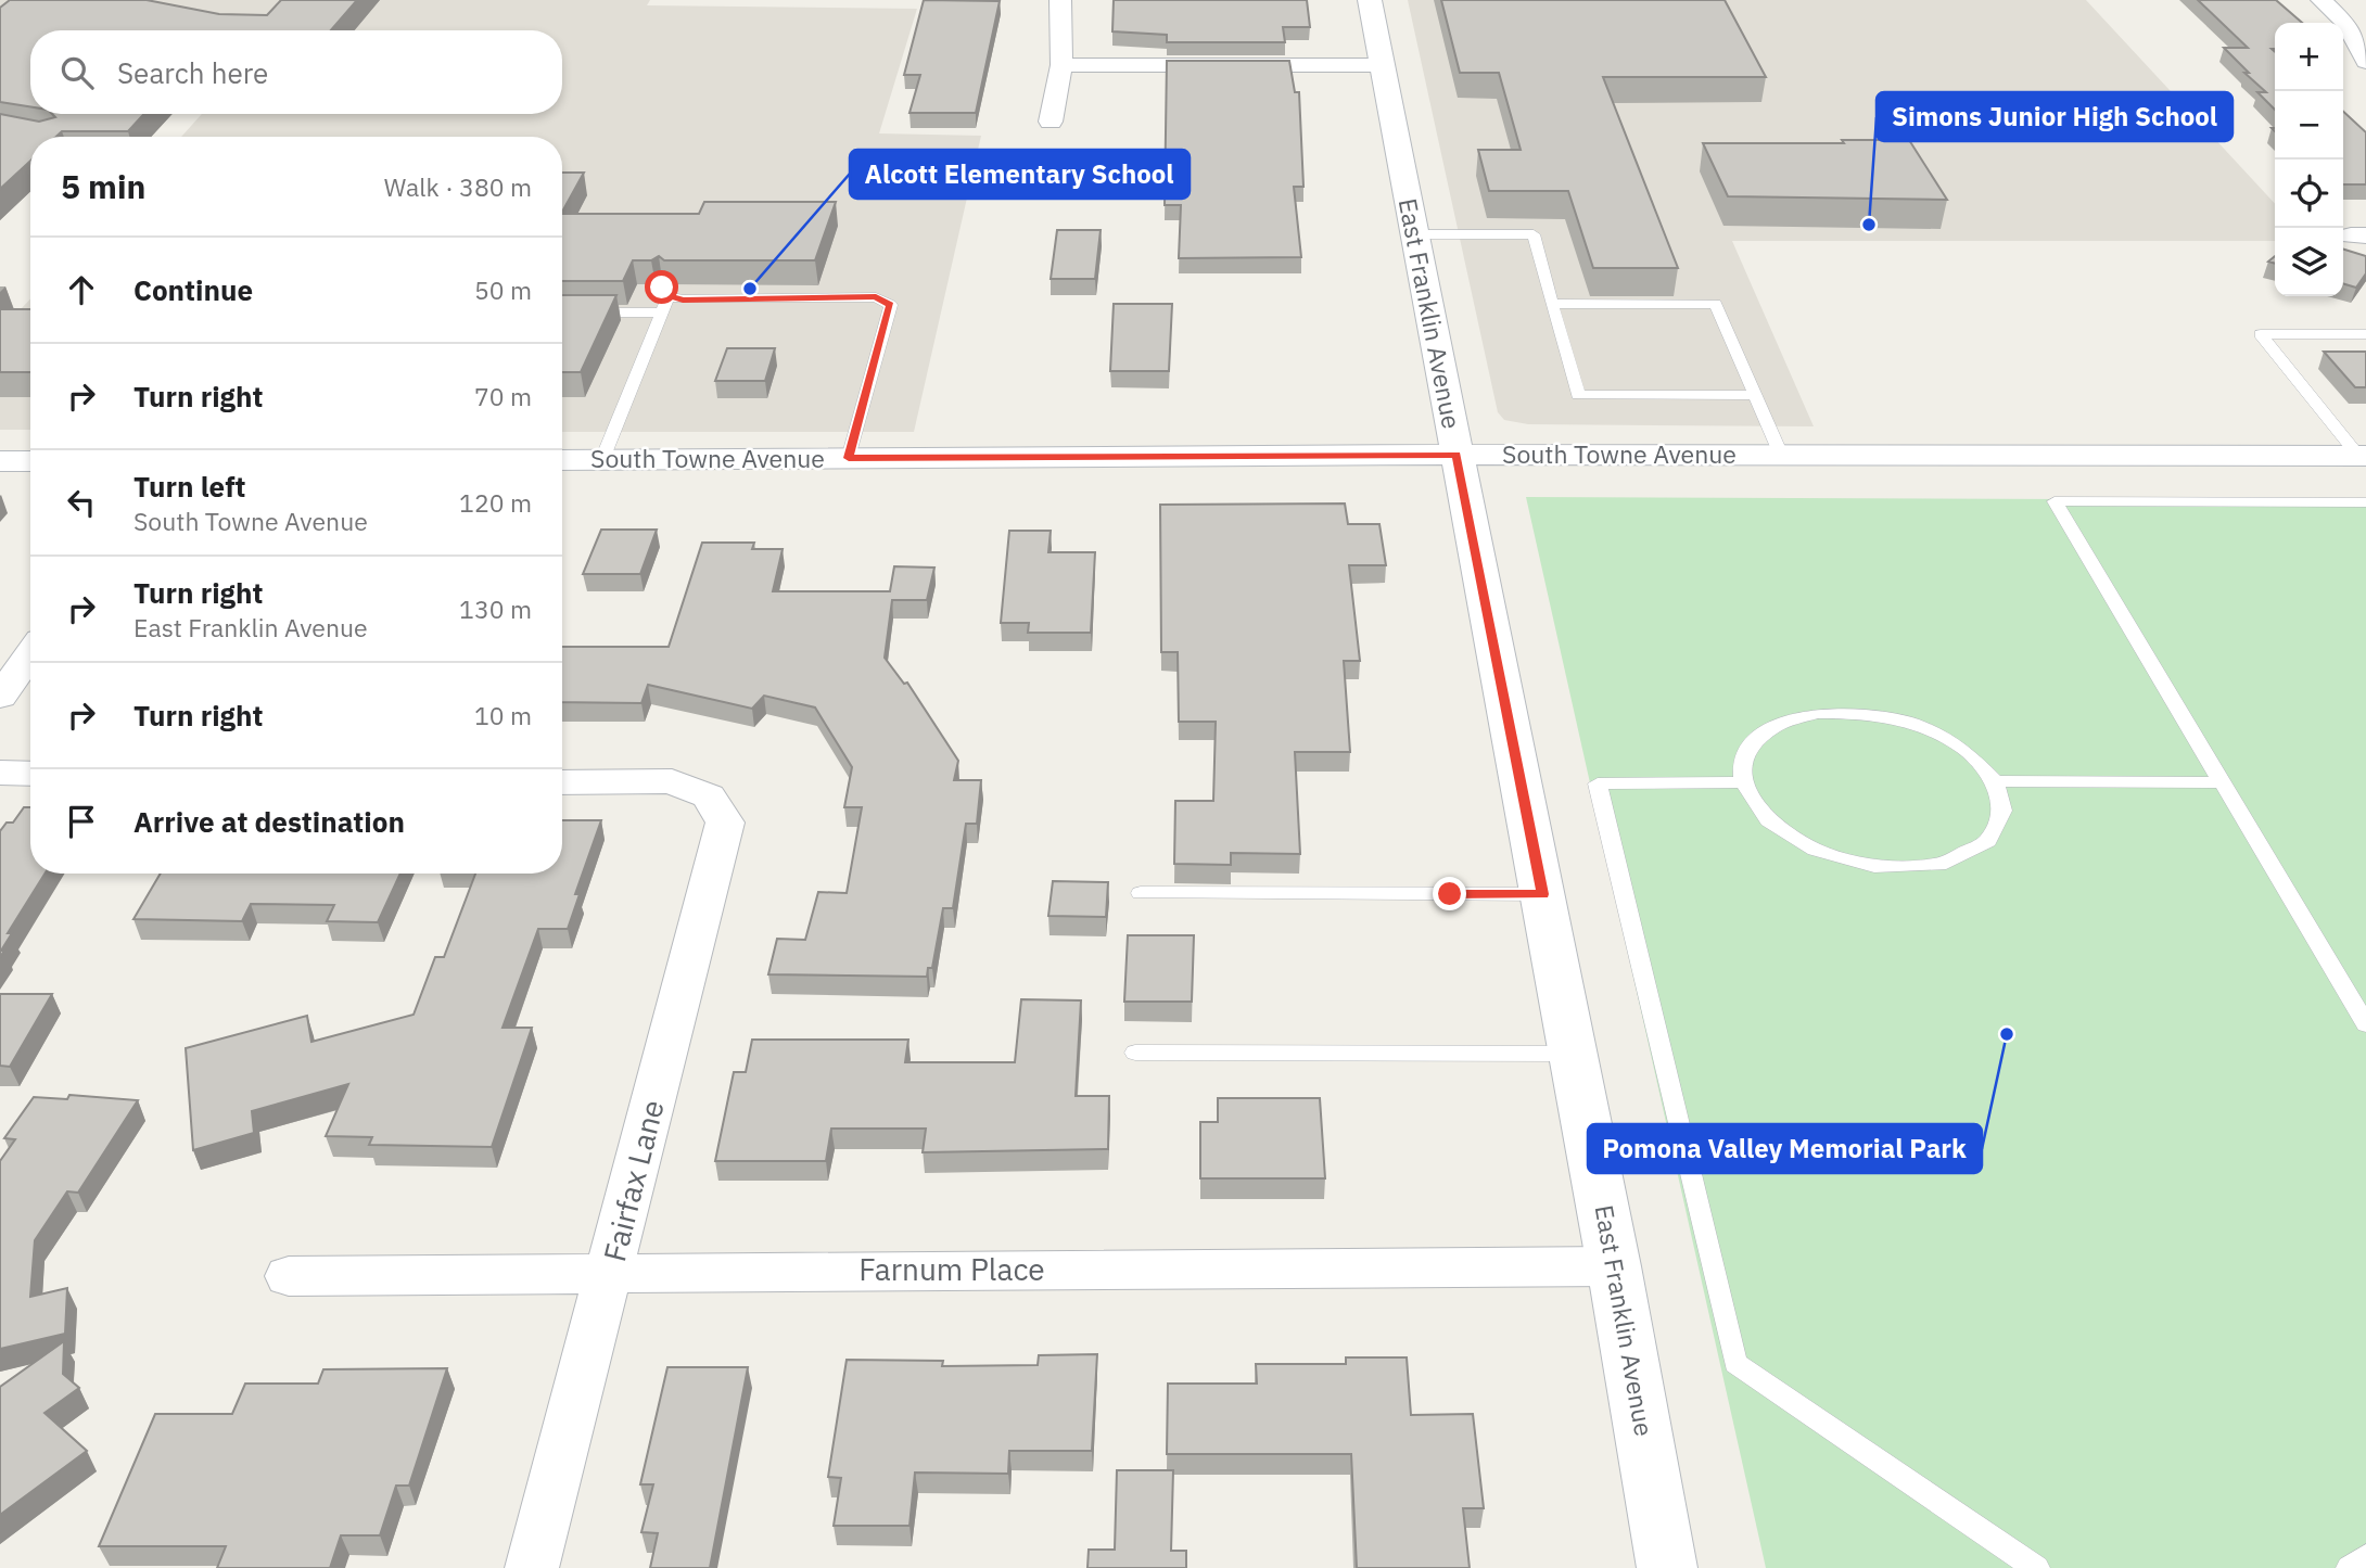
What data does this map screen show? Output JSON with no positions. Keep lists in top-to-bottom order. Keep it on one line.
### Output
{"streets":{"street":["East Franklin Avenue","South Towne Avenue","Fairfax Lane","Farnum Place"]},"crossings":[["East Franklin Avenue","South Towne Avenue"],["East Franklin Avenue","Farnum Place"],["Fairfax Lane","Farnum Place"]],"places":["Simons Junior High School","Alcott Elementary School","Pomona Valley Memorial Park"],"page":{"map_buttons":["+","−"],"search":"Search here","heading":["5 min","Walk · 380 m"],"list":[["Continue","50 m"],["Turn right","70 m"],["Turn left","South Towne Avenue","120 m"],["Turn right","East Franklin Avenue","130 m"],["Turn right","10 m"],"Arrive at destination"]}}
